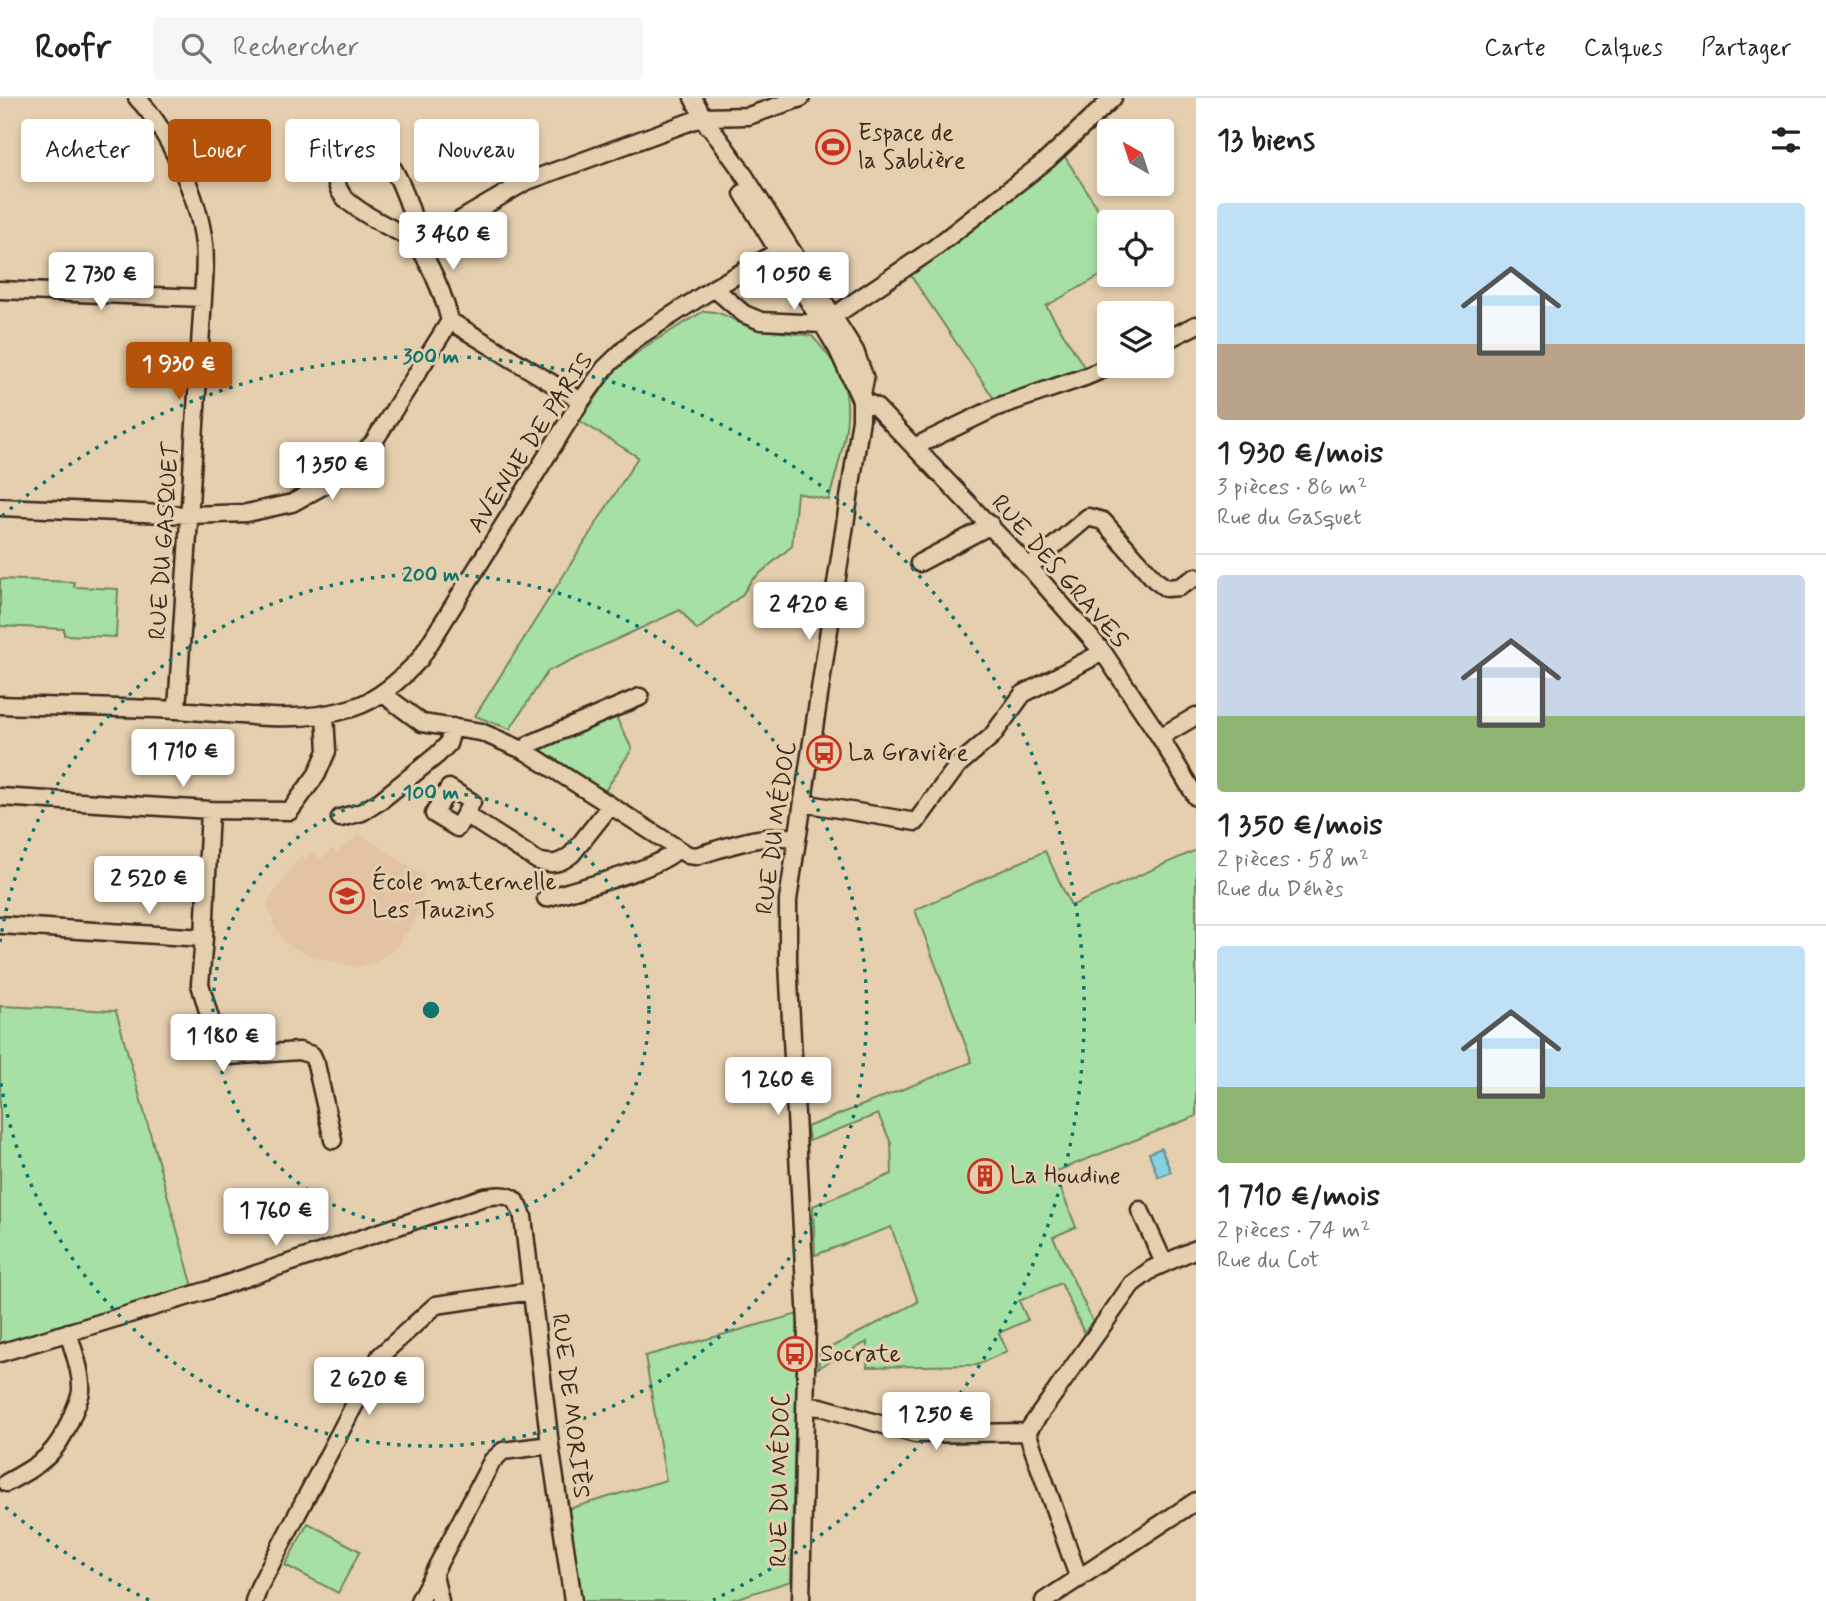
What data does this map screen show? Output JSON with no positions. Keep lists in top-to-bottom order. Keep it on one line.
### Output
{"streets":{"street":["AVENUE DE PARIS","RUE DU GASQUET","RUE DES GRAVES","RUE DU MÉDOC","RUE DE MORIÈS"]},"crossings":[["AVENUE DE PARIS","RUE DU GASQUET"],["AVENUE DE PARIS","RUE DU MÉDOC"],["RUE DES GRAVES","RUE DU MÉDOC"]],"places":{"sports":["Espace de la Sablière"],"bus stop":["La Gravière","Socrate"],"school or university":["École maternelle Les Tauzins"],"building":["La Houdine"]},"north":"top left","page":{"header":"Roofr","search":"Rechercher","nav":["Carte","Calques","Partager"],"heading":"13 biens","chip":["Acheter","Louer","Filtres","Nouveau"],"list":[{"name":"1 930 €/mois","note":"3 pièces · 86 m² · Rue du Gasquet"},{"name":"1 350 €/mois","note":"2 pièces · 58 m² · Rue du Déhès"},{"name":"1 710 €/mois","note":"2 pièces · 74 m² · Rue du Cot"}],"price":["3 460 €","2 730 €","1 050 €","1 930 €","1 350 €","2 420 €","1 710 €","2 520 €","1 180 €","1 260 €","1 760 €","2 620 €","1 250 €"]},"rings":["300 m","200 m","100 m"]}
